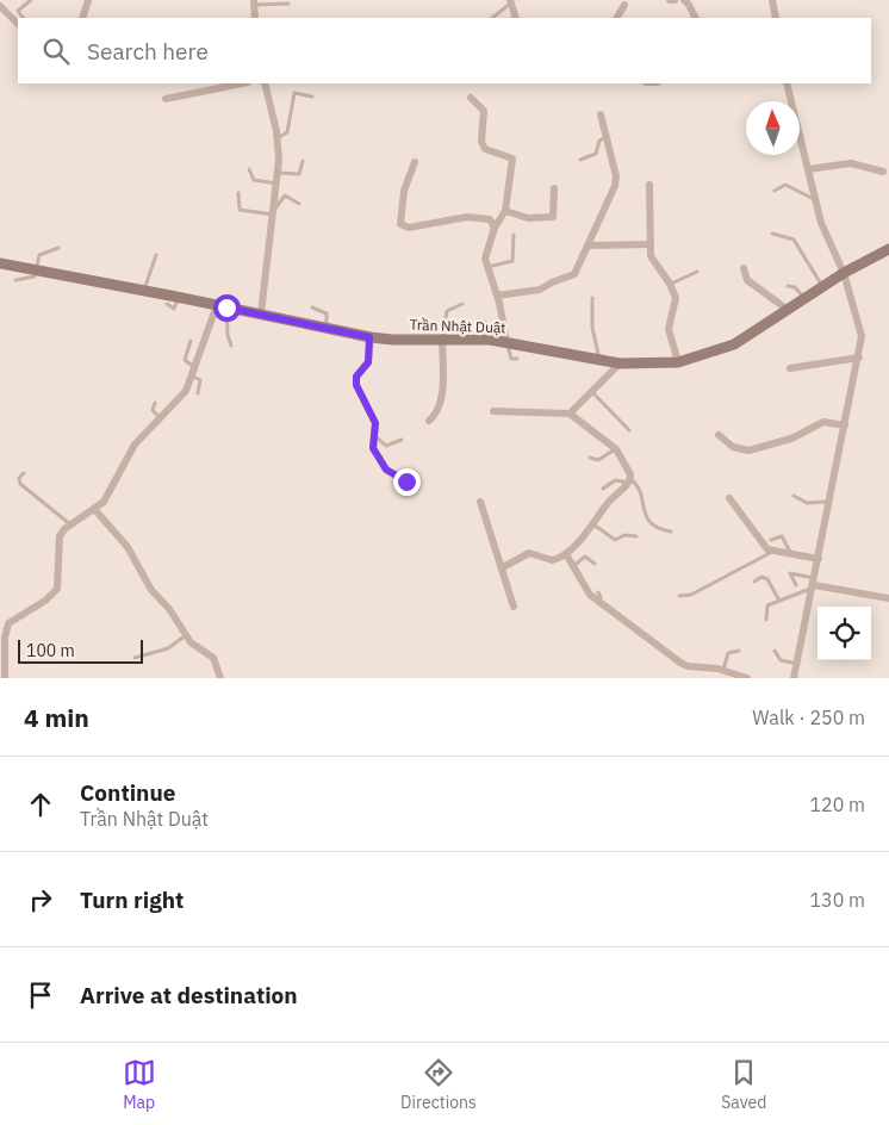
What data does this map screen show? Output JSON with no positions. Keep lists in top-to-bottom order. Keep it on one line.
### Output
{"streets":{"main road":["Trần Nhật Duật"]},"scale_bar":"100 m","north":"top","page":{"search":"Search here","scale":"100 m","heading":["4 min","Walk · 250 m"],"list":[["Continue","Trần Nhật Duật","120 m"],["Turn right","130 m"],"Arrive at destination"],"nav":["Map","Directions","Saved"]}}
